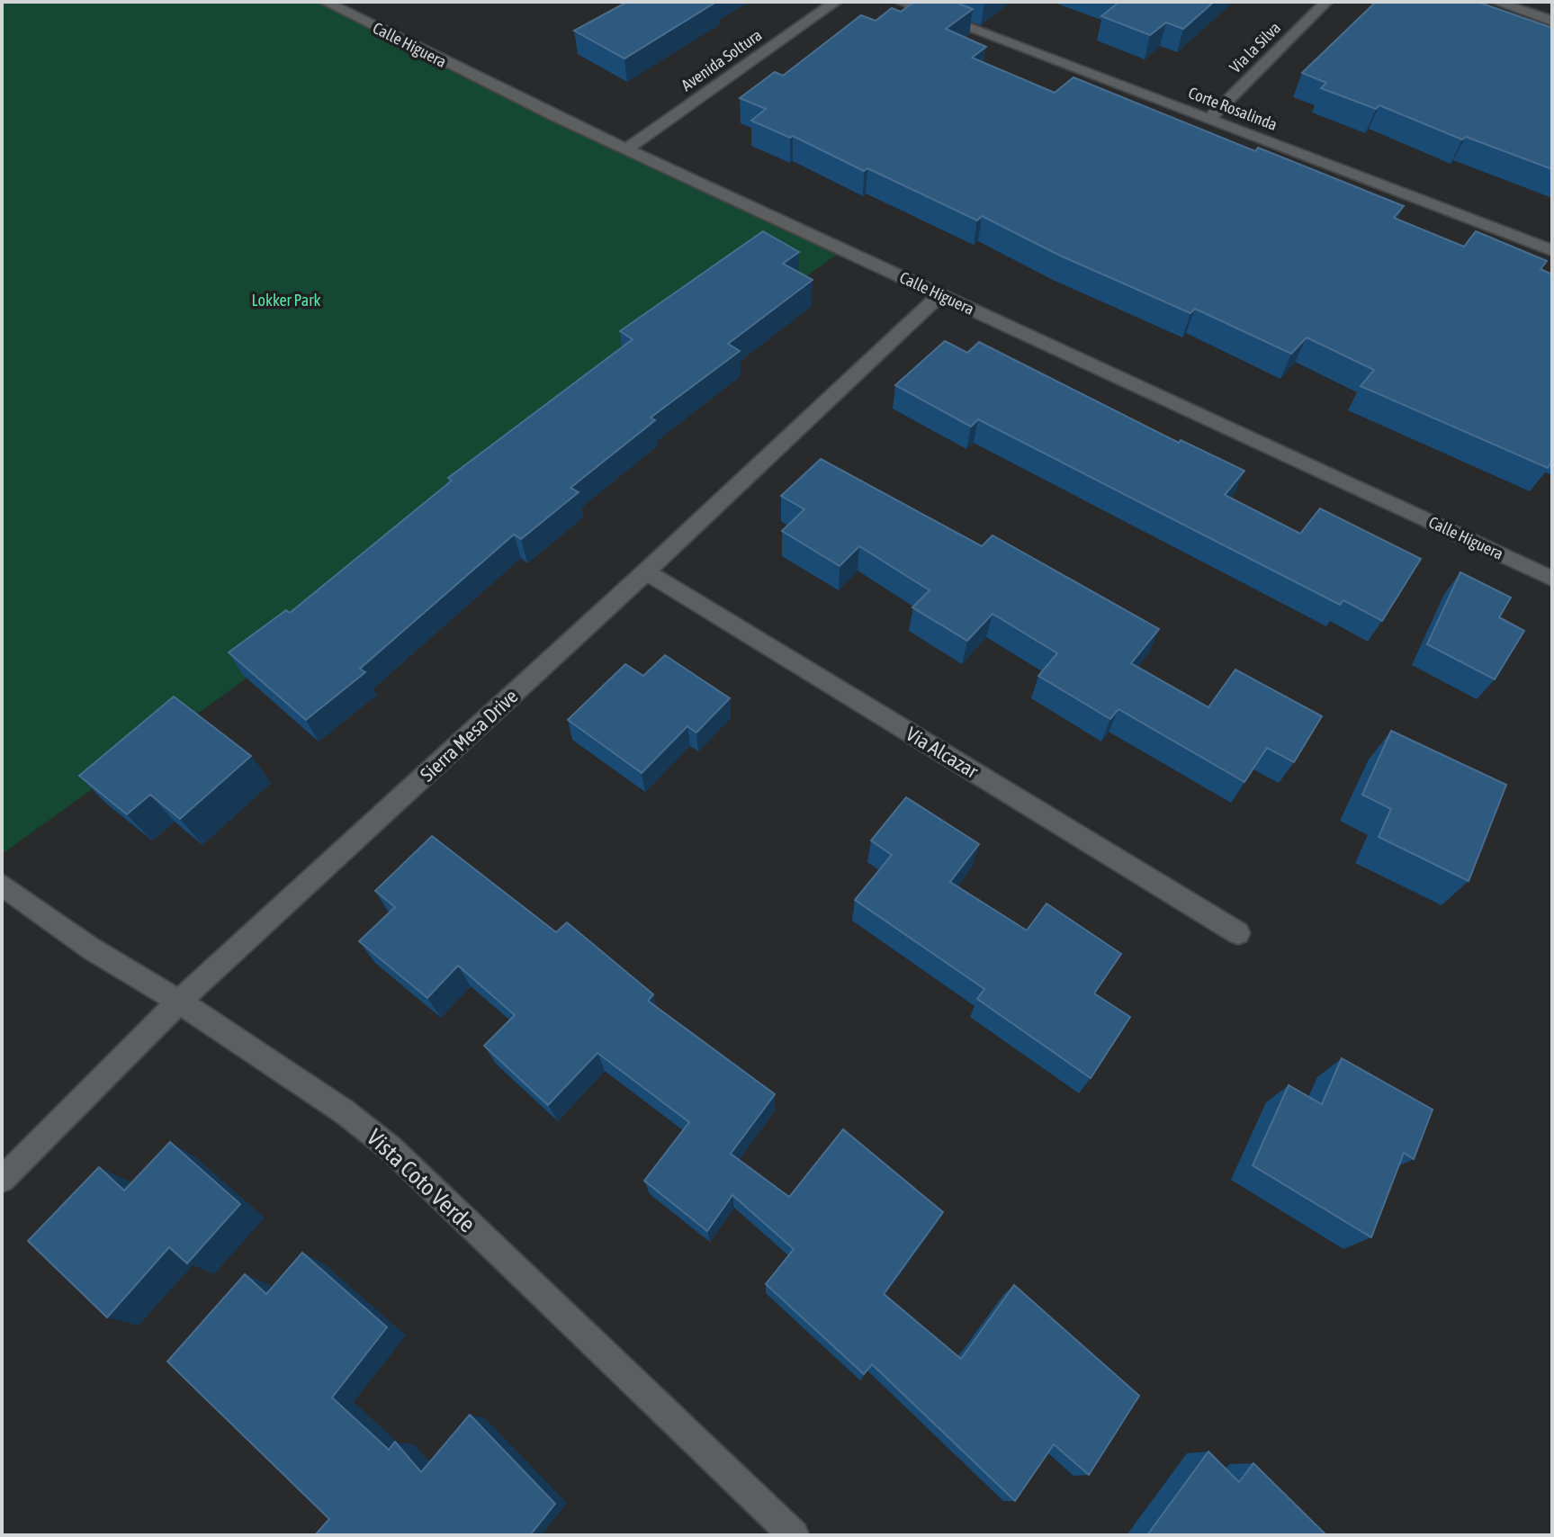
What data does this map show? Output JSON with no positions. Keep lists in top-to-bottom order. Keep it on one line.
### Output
{"streets":{"street":["Calle Higuera","Via la Silva","Avenida Soltura","Corte Rosalinda","Sierra Mesa Drive","Via Alcazar","Vista Coto Verde"]},"crossings":[["Calle Higuera","Avenida Soltura"],["Calle Higuera","Sierra Mesa Drive"],["Via la Silva","Corte Rosalinda"],["Sierra Mesa Drive","Via Alcazar"],["Sierra Mesa Drive","Vista Coto Verde"]],"parks":["Lokker Park"]}
